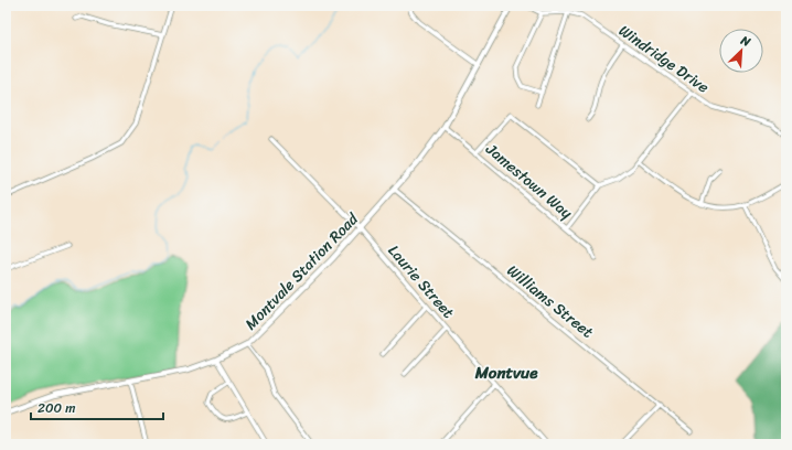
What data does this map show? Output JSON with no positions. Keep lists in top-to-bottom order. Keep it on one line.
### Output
{"streets":{"street":["Windridge Drive","Jamestown Way","Montvale Station Road","Laurie Street","Williams Street"]},"crossings":[["Jamestown Way","Montvale Station Road"],["Montvale Station Road","Laurie Street"],["Montvale Station Road","Williams Street"]],"districts":["Montvue"],"scale_bar":"200 m","north":"top right"}
